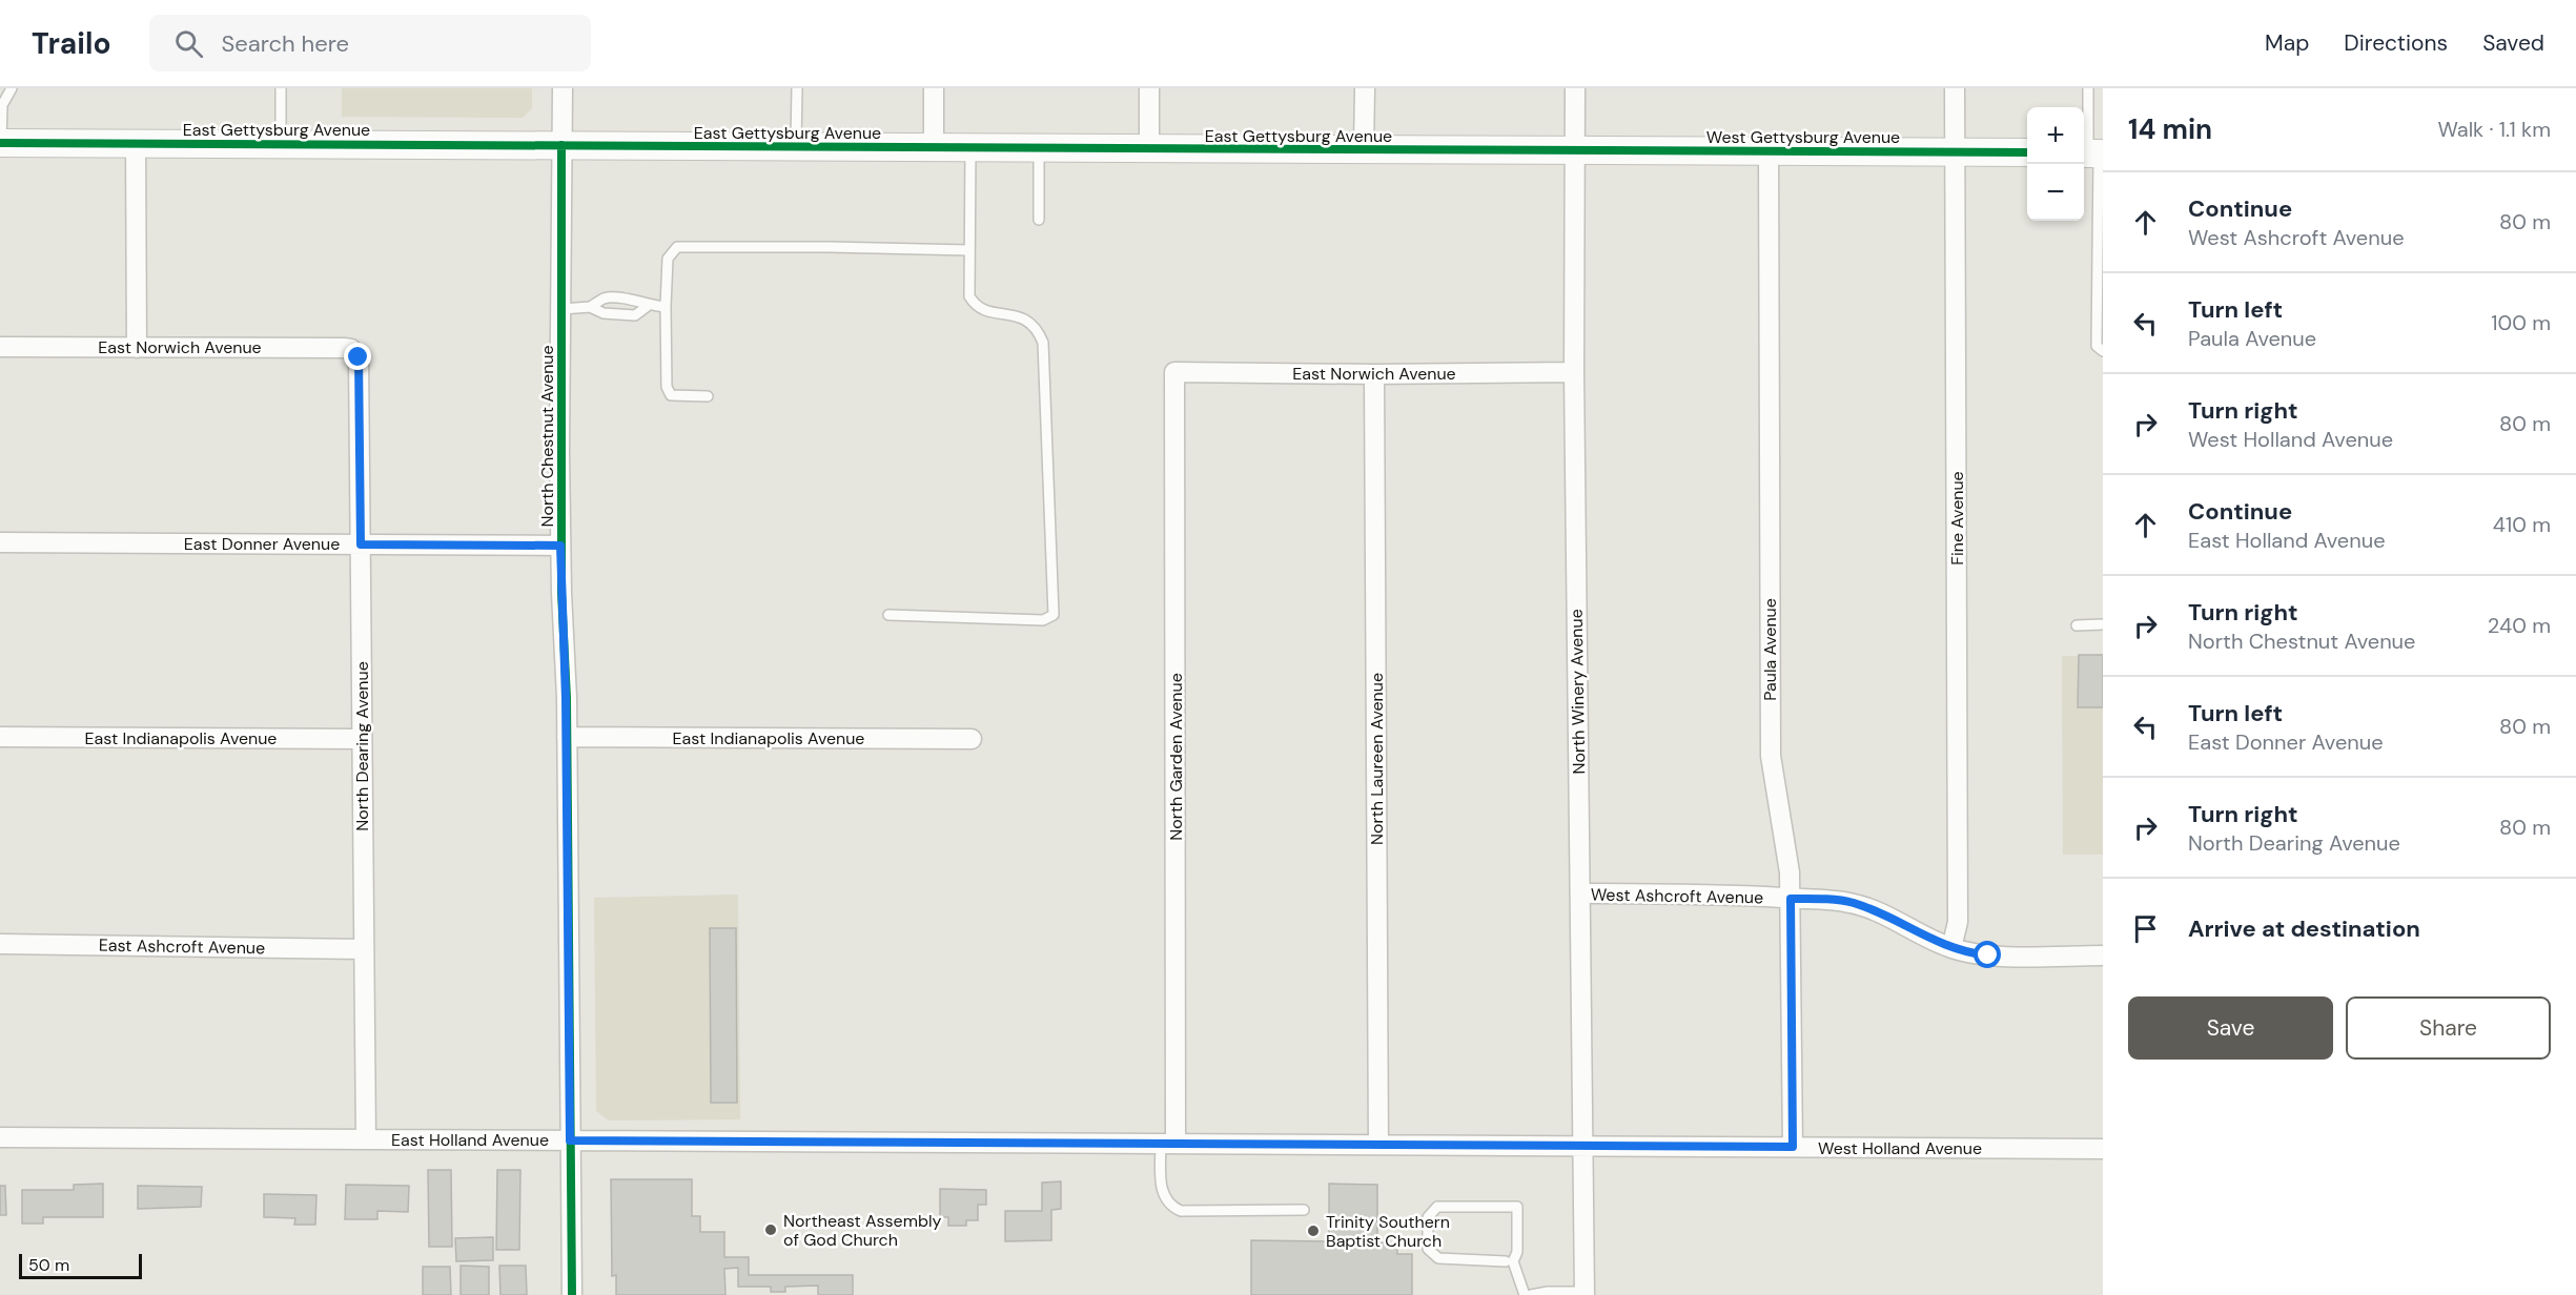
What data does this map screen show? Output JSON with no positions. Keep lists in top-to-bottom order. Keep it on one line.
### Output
{"streets":{"street":["East Gettysburg Avenue","West Gettysburg Avenue","East Norwich Avenue","North Chestnut Avenue","Fine Avenue","East Donner Avenue","Paula Avenue","North Winery Avenue","East Indianapolis Avenue","North Dearing Avenue","North Garden Avenue","North Laureen Avenue","West Ashcroft Avenue","East Ashcroft Avenue","East Holland Avenue","West Holland Avenue"]},"crossings":[["East Gettysburg Avenue","West Gettysburg Avenue"],["East Gettysburg Avenue","North Chestnut Avenue"],["East Gettysburg Avenue","North Winery Avenue"],["West Gettysburg Avenue","Fine Avenue"],["West Gettysburg Avenue","Paula Avenue"],["West Gettysburg Avenue","North Winery Avenue"],["East Norwich Avenue","North Winery Avenue"],["East Norwich Avenue","North Dearing Avenue"],["East Norwich Avenue","North Garden Avenue"],["East Norwich Avenue","North Laureen Avenue"],["North Chestnut Avenue","East Donner Avenue"],["North Chestnut Avenue","East Indianapolis Avenue"],["North Chestnut Avenue","East Holland Avenue"],["Fine Avenue","West Ashcroft Avenue"],["East Donner Avenue","North Dearing Avenue"],["Paula Avenue","West Ashcroft Avenue"],["Paula Avenue","West Holland Avenue"],["North Winery Avenue","West Ashcroft Avenue"],["North Winery Avenue","East Holland Avenue"],["North Winery Avenue","West Holland Avenue"],["East Indianapolis Avenue","North Dearing Avenue"],["North Dearing Avenue","East Ashcroft Avenue"],["North Dearing Avenue","East Holland Avenue"],["North Garden Avenue","East Holland Avenue"],["North Laureen Avenue","East Holland Avenue"],["East Holland Avenue","West Holland Avenue"]],"places":["Northeast Assembly of God Church","Trinity Southern Baptist Church"],"scale_bar":"50 m","page":{"header":"Trailo","search":"Search here","nav":["Map","Directions","Saved"],"heading":["14 min","Walk · 1.1 km"],"map_buttons":["+","−"],"list":[["Continue","West Ashcroft Avenue","80 m"],["Turn left","Paula Avenue","100 m"],["Turn right","West Holland Avenue","80 m"],["Continue","East Holland Avenue","410 m"],["Turn right","North Chestnut Avenue","240 m"],["Turn left","East Donner Avenue","80 m"],["Turn right","North Dearing Avenue","80 m"],"Arrive at destination"],"buttons":["Save","Share"],"scale":"50 m"}}
